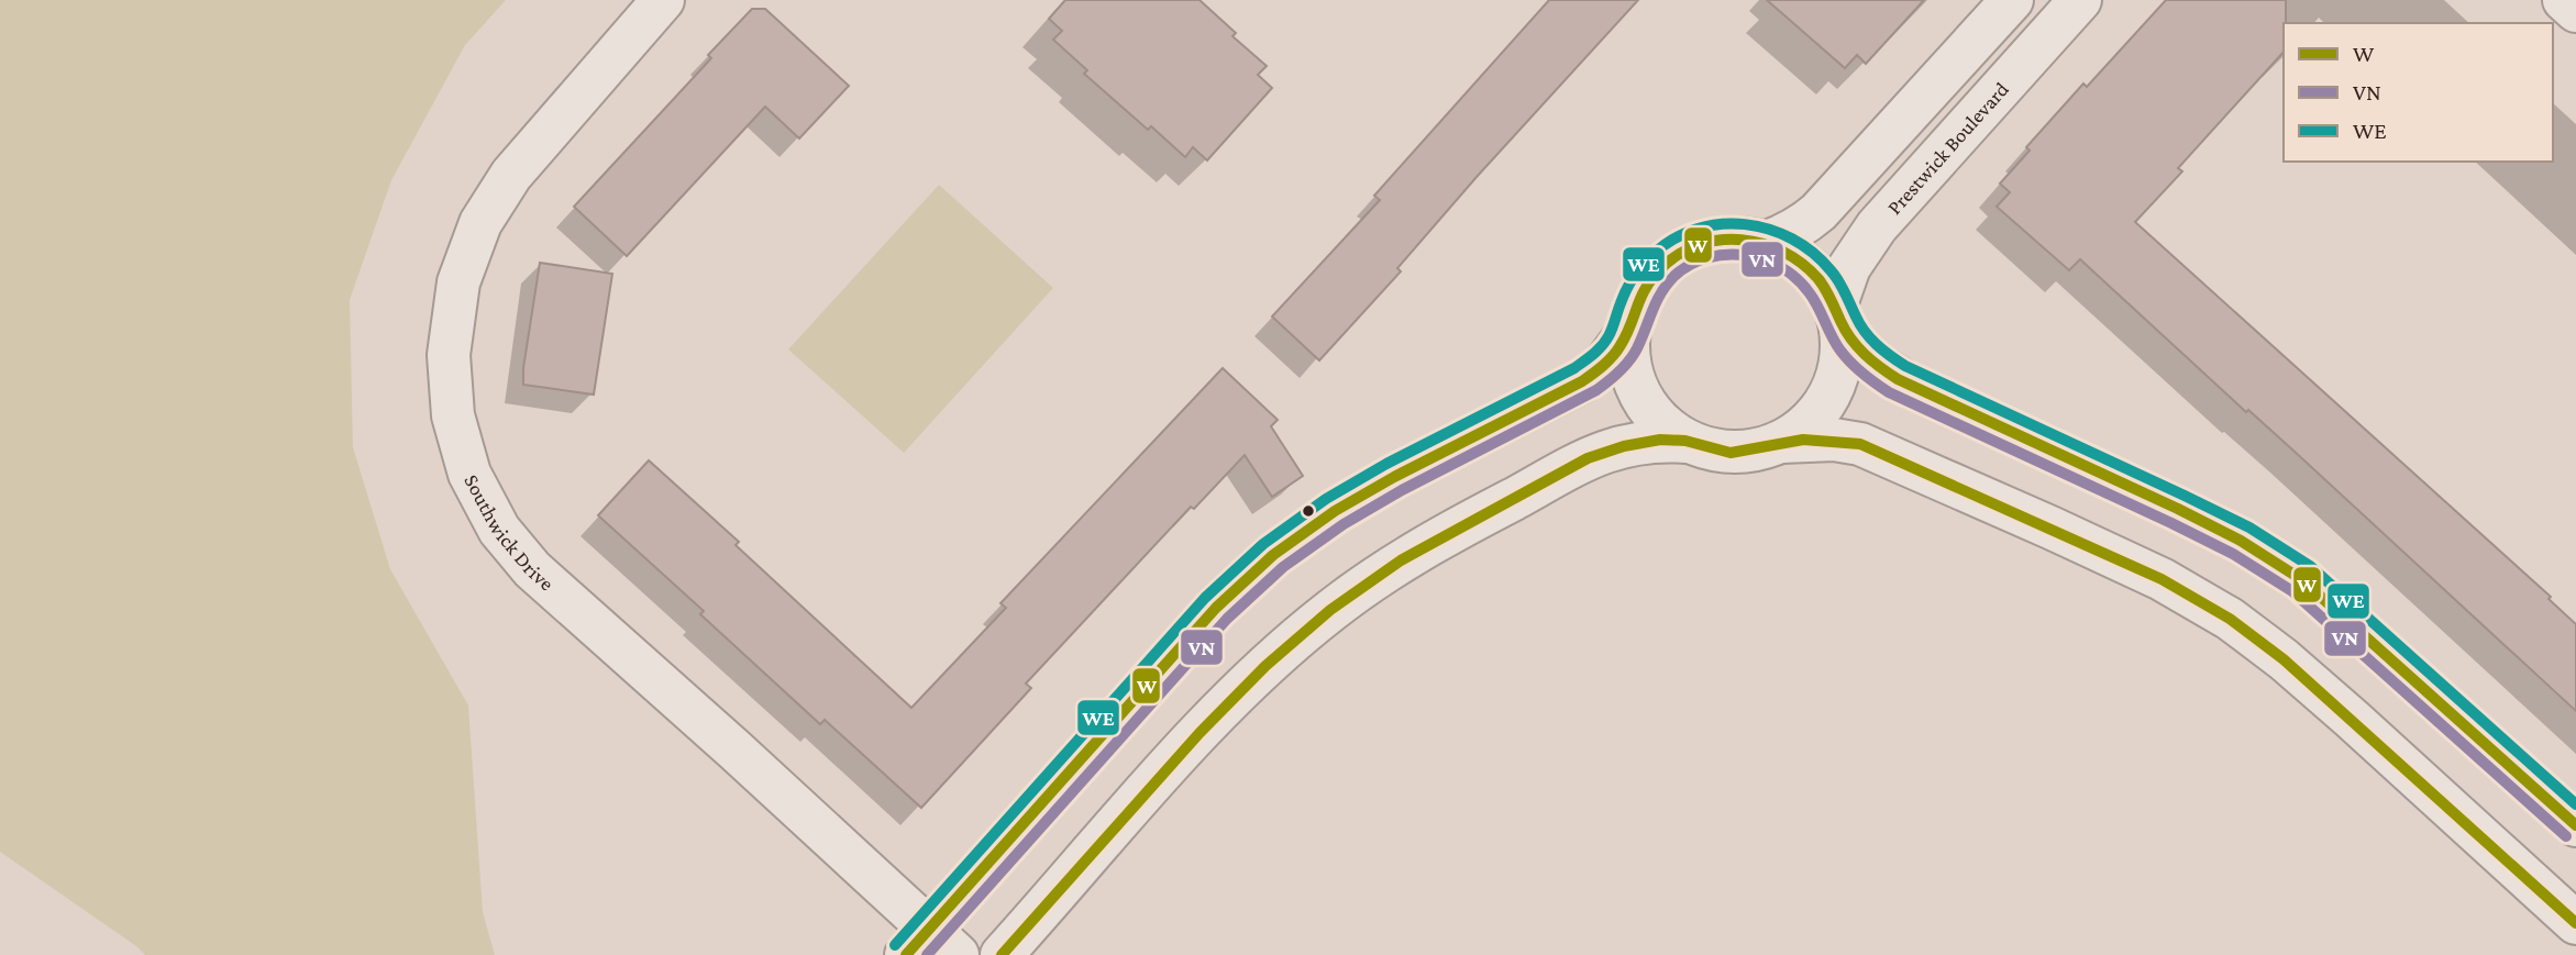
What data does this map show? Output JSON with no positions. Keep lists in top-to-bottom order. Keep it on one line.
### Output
{"streets":{"street":["Prestwick Boulevard","Southwick Drive"]},"lines":["transit line WE","transit line W","transit line VN"],"legend":["W","VN","WE"]}
